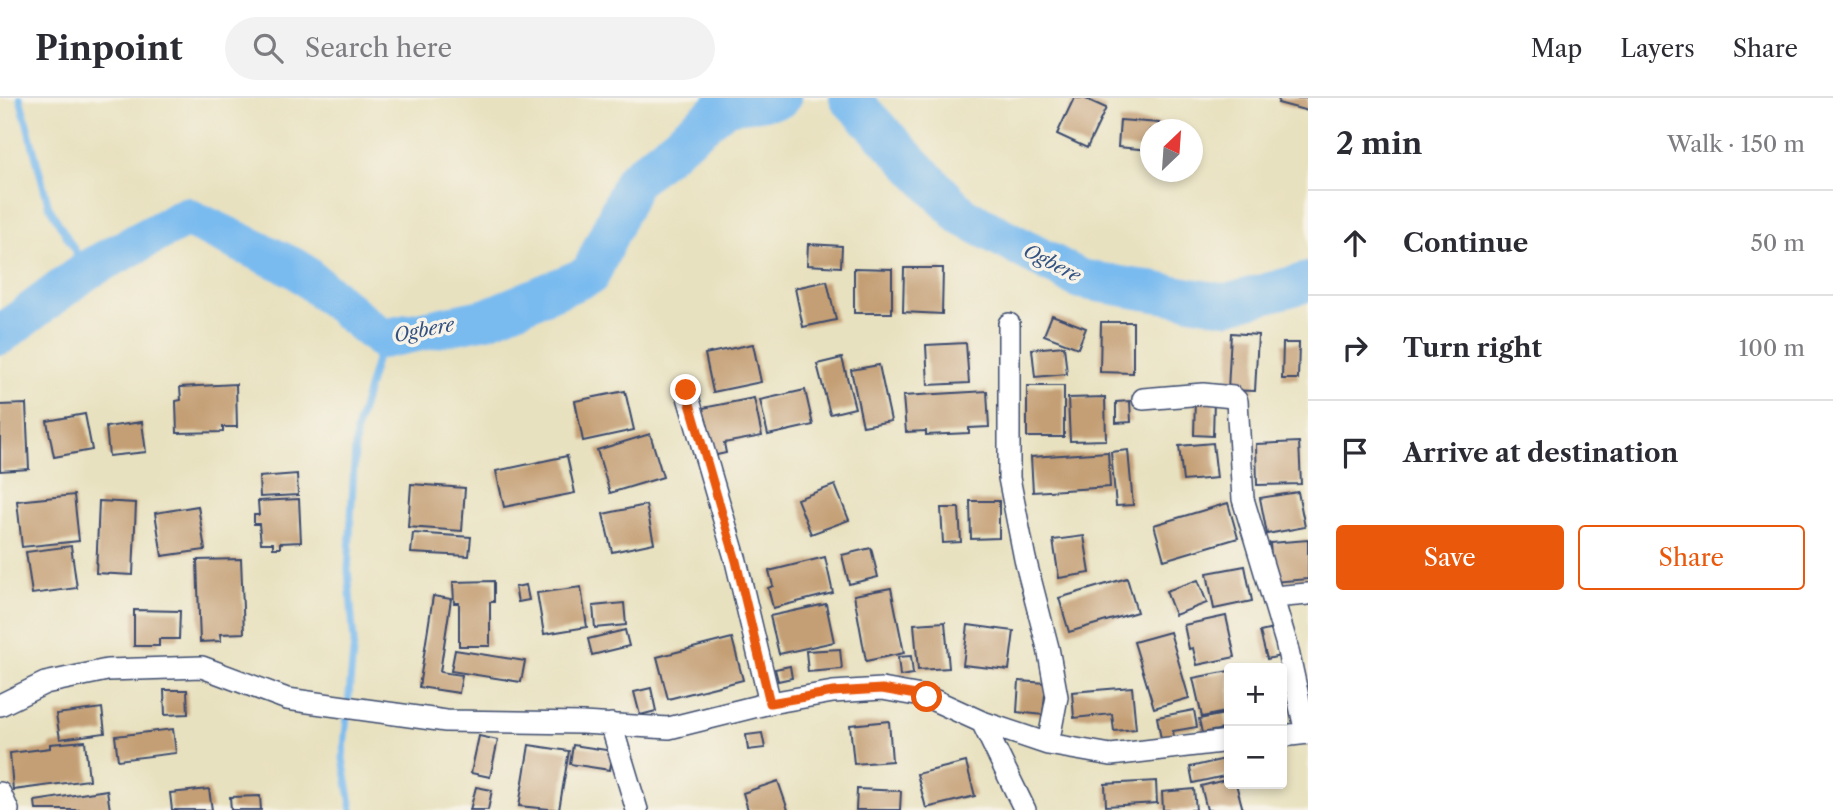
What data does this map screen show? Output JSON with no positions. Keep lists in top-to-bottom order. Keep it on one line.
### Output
{"water":["Ogbere"],"north":"top right","page":{"header":"Pinpoint","search":"Search here","nav":["Map","Layers","Share"],"heading":["2 min","Walk · 150 m"],"list":[["Continue","50 m"],["Turn right","100 m"],"Arrive at destination"],"buttons":["Save","Share"],"map_buttons":["+","−"]}}
